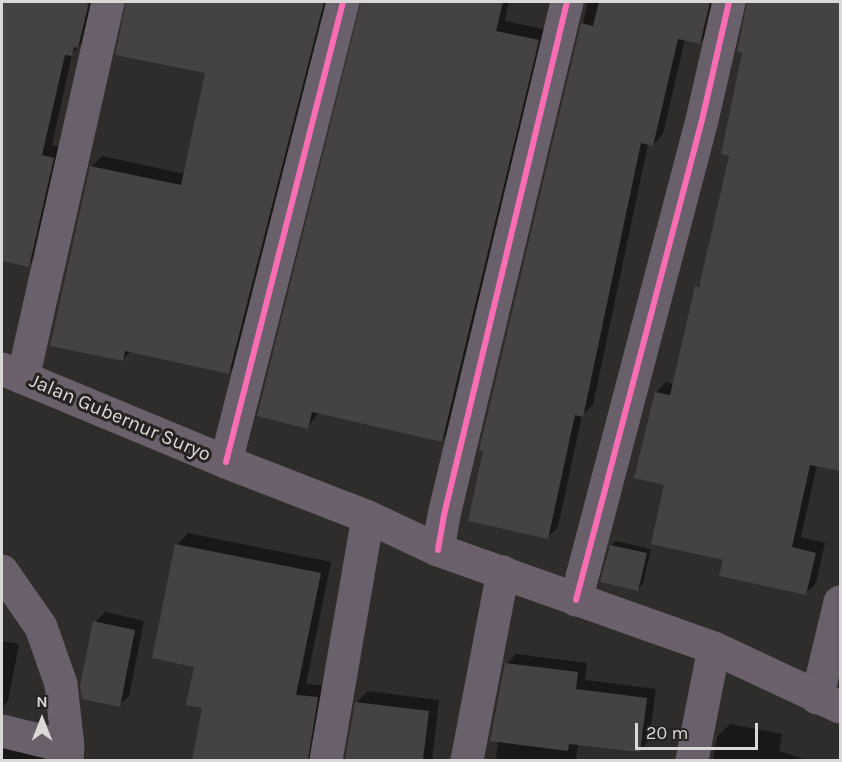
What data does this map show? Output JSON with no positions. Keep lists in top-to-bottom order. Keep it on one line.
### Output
{"streets":{"main road":["Jalan Gubernur Suryo"]},"scale_bar":"20 m","north":"top"}
